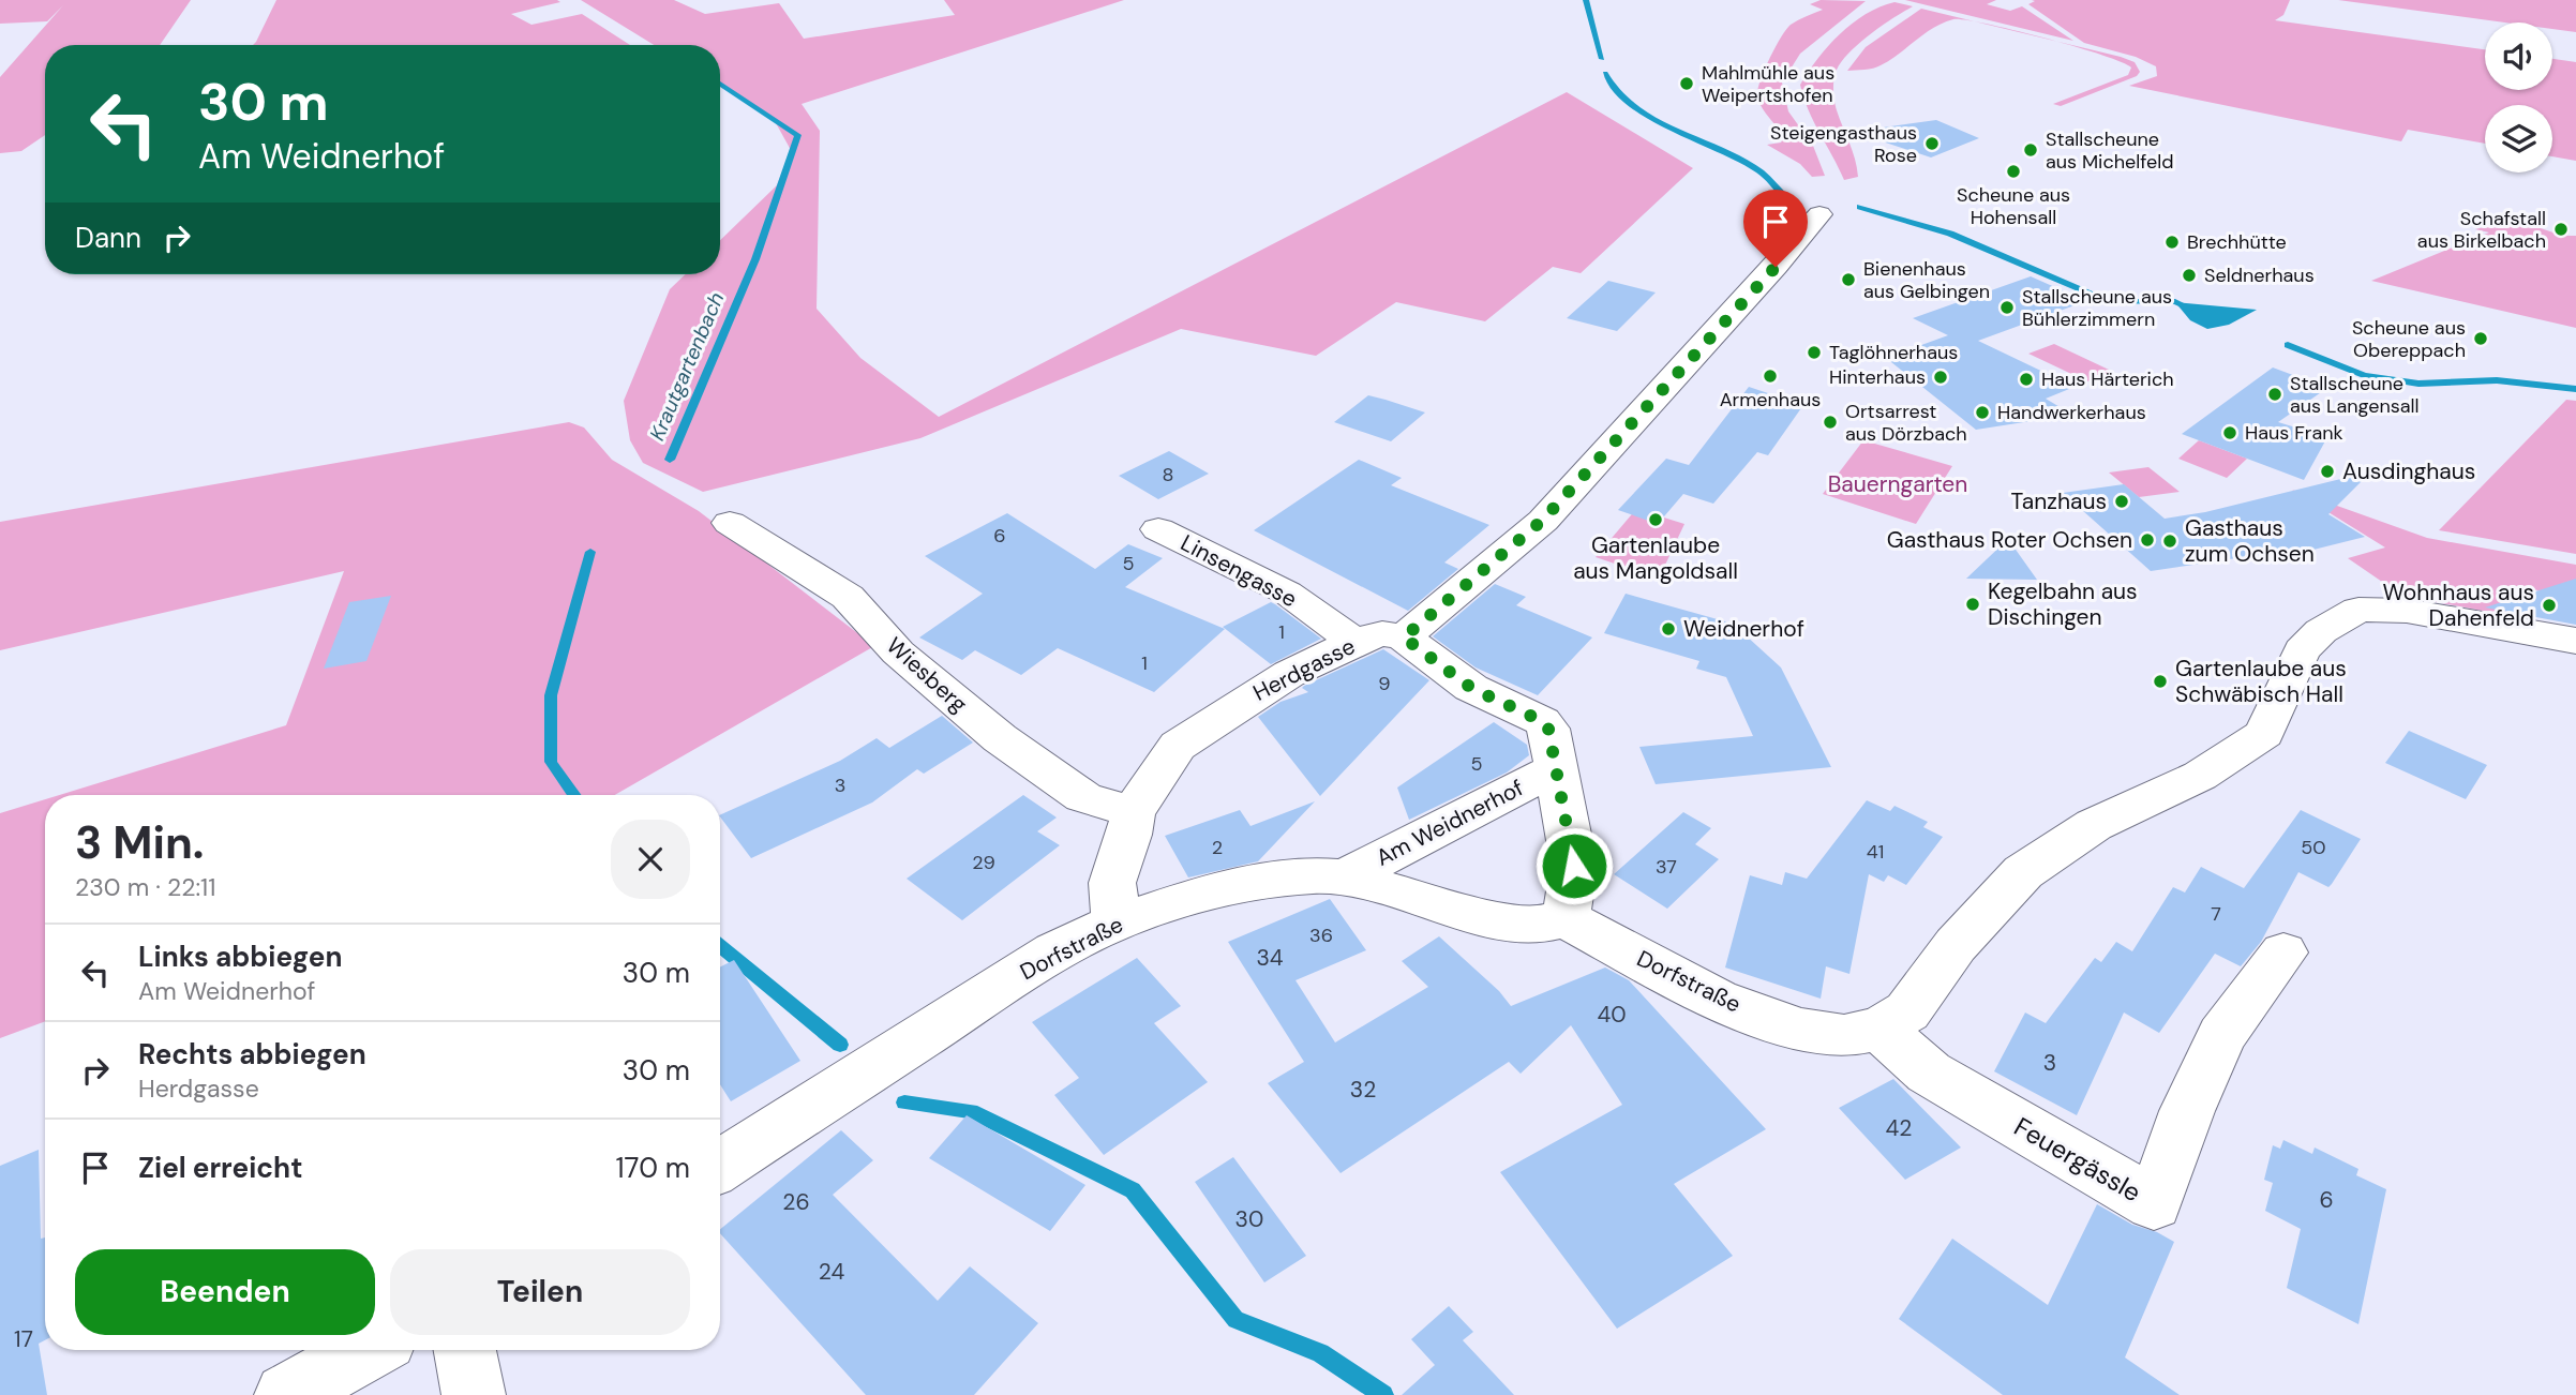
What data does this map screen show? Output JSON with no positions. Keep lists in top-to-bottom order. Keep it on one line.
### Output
{"streets":{"street":["Linsengasse","Herdgasse","Wiesberg","Am Weidnerhof","Dorfstraße","Feuergässle"]},"crossings":[["Linsengasse","Herdgasse"],["Herdgasse","Wiesberg"],["Herdgasse","Am Weidnerhof"],["Herdgasse","Dorfstraße"],["Am Weidnerhof","Dorfstraße"],["Dorfstraße","Feuergässle"]],"water":["Krautgartenbach"],"parks":["Bauerngarten"],"places":["Mahlmühle aus Weipertshofen","Steigengasthaus Rose","Stallscheune aus Michelfeld","Scheune aus Hohensall","Schafstall aus Birkelbach","Brechhütte","Seldnerhaus","Bienenhaus aus Gelbingen","Stallscheune aus Bühlerzimmern","Scheune aus Obereppach","Taglöhnerhaus","Armenhaus","Hinterhaus","Haus Härterich","Stallscheune aus Langensall","Handwerkerhaus","Ortsarrest aus Dörzbach","Haus Frank","Ausdinghaus","Tanzhaus","Gartenlaube aus Mangoldsall","Gasthaus Roter Ochsen","Gasthaus zum Ochsen","Kegelbahn aus Dischingen","Wohnhaus aus Dahenfeld","Weidnerhof","Gartenlaube aus Schwäbisch Hall"],"house_numbers":["8","6","5","1","1","9","5","3","2","50","41","29","37","7","36","34","40","3","32","42","6","26","30","24","17"],"page":{"turn":["30 m","Am Weidnerhof"],"then":"Dann","heading":["3 Min.","230 m · 22:11"],"list":[{"name":"Links abbiegen","note":"Am Weidnerhof","value":"30 m"},{"name":"Rechts abbiegen","note":"Herdgasse","value":"30 m"},{"name":"Ziel erreicht","value":"170 m"}],"buttons":["Beenden","Teilen"]}}
